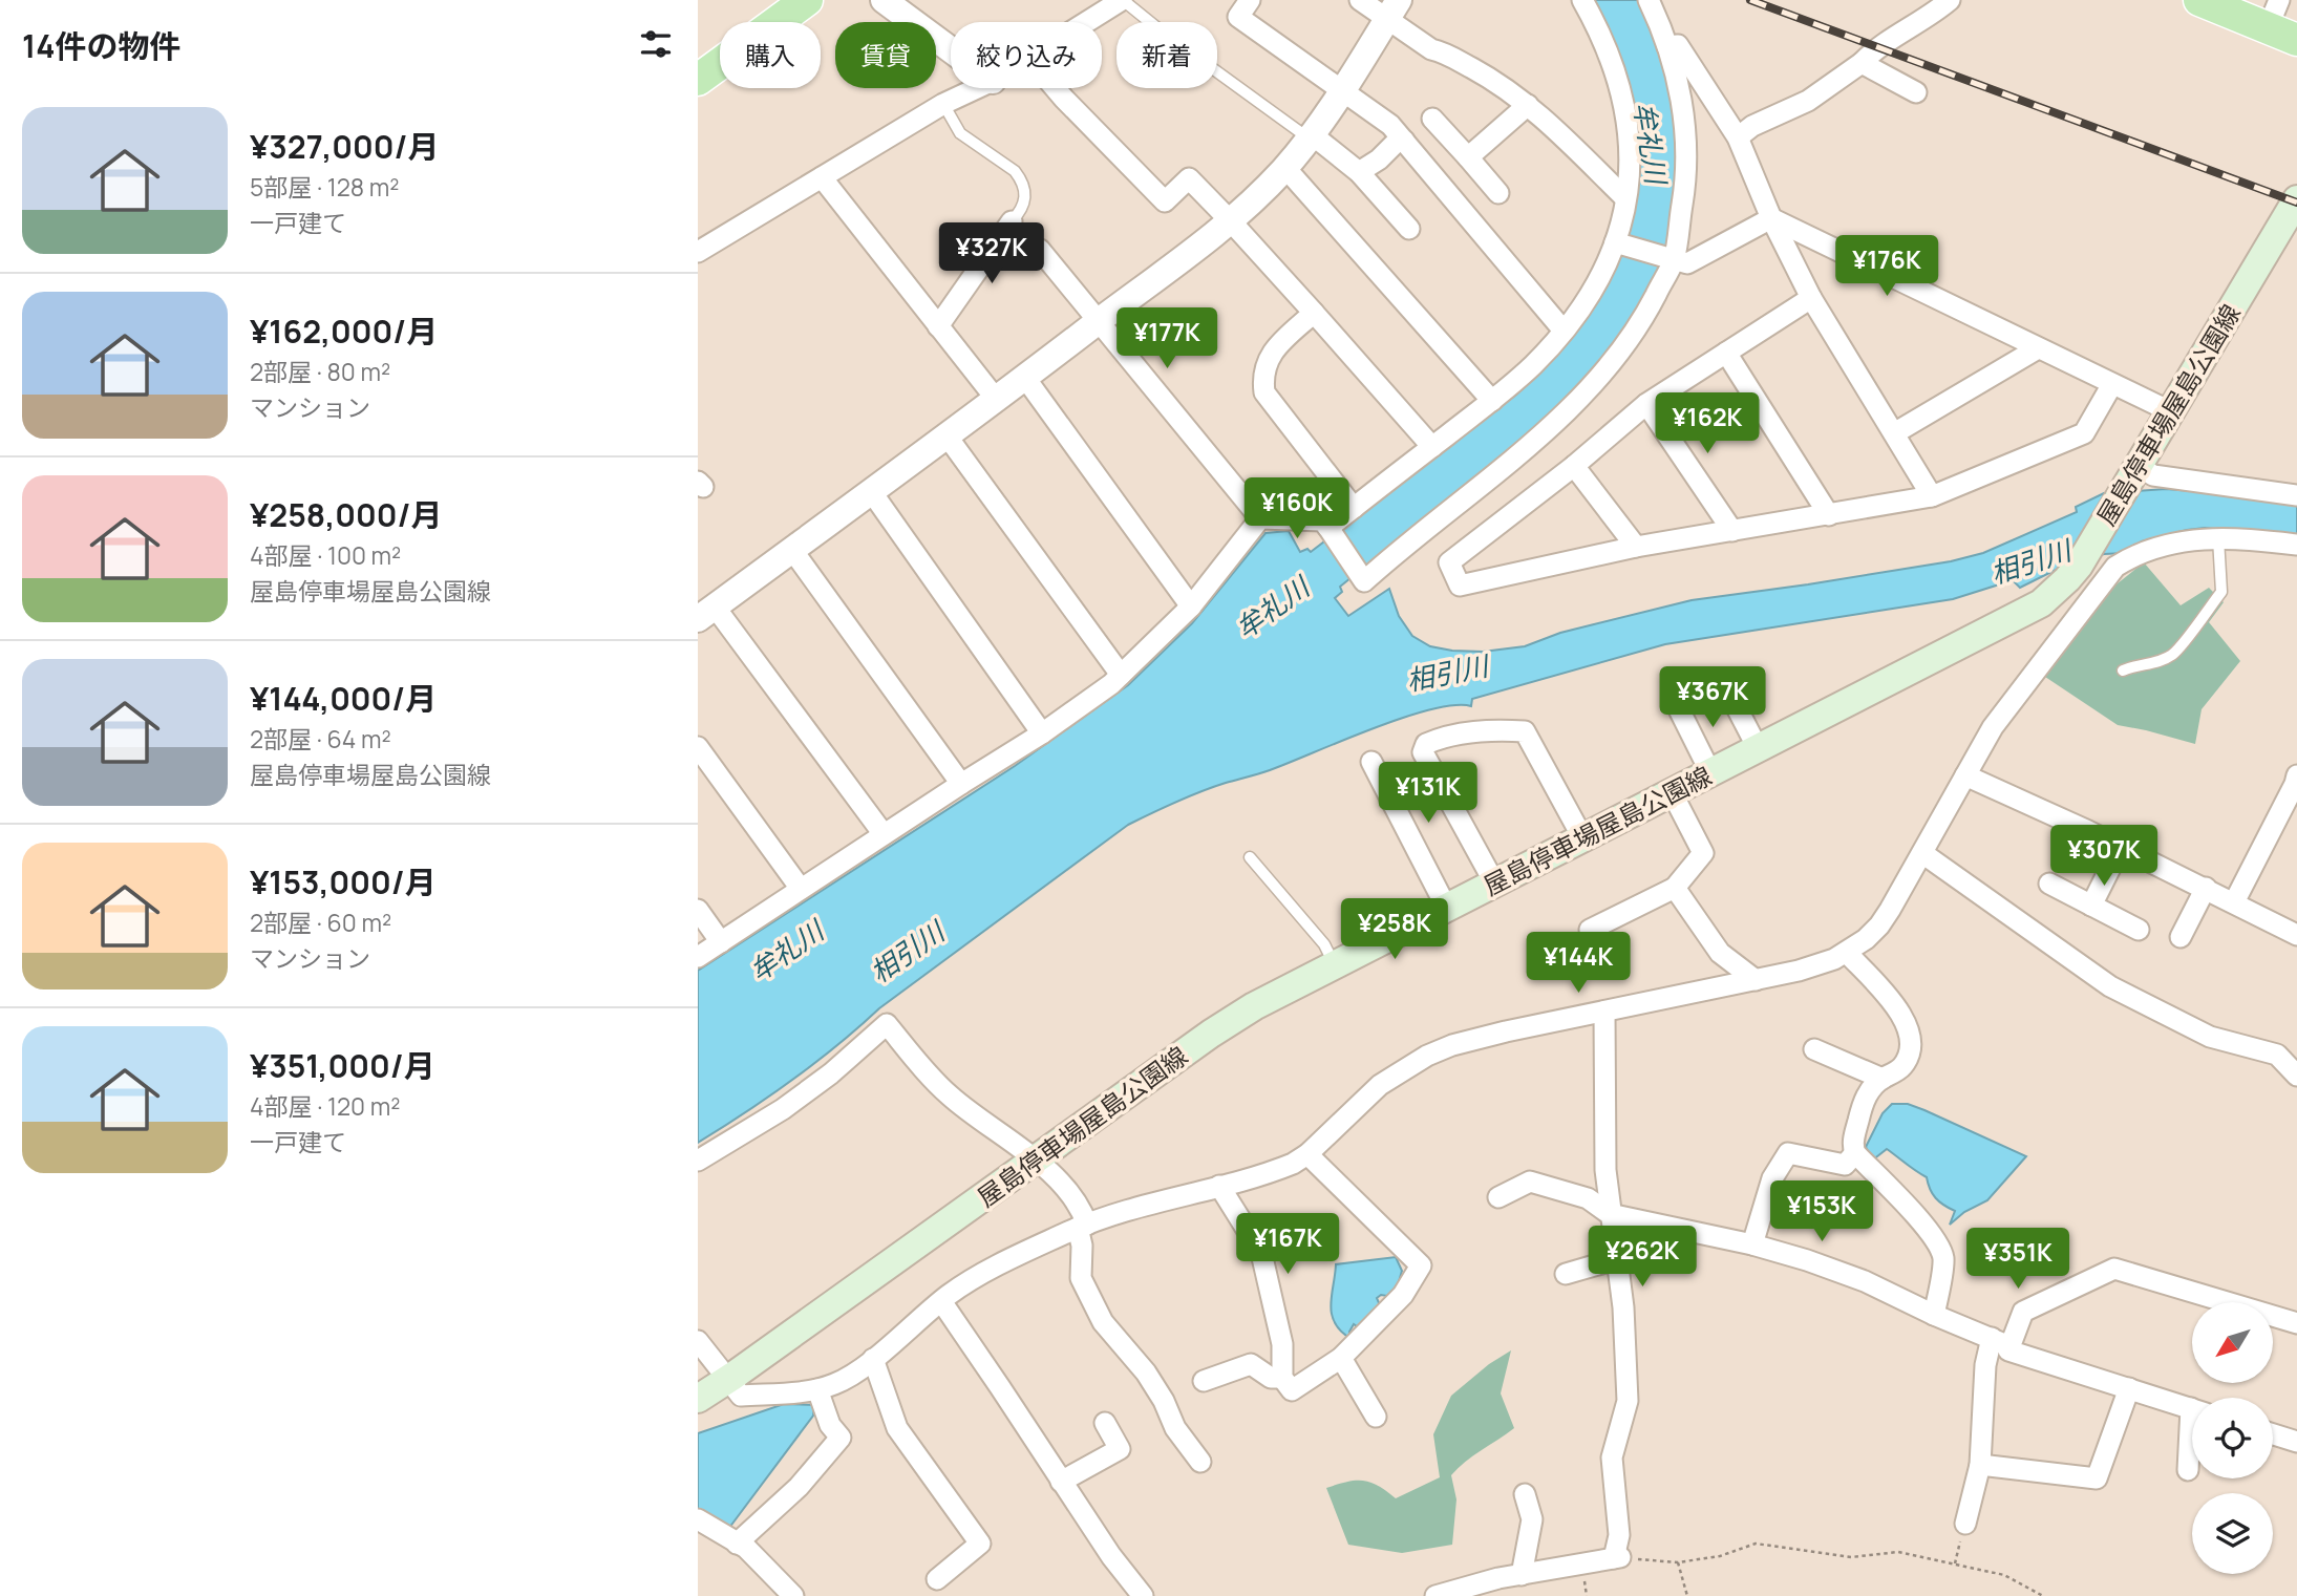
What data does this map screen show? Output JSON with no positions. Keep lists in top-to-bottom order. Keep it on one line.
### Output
{"streets":{"main road":["屋島停車場屋島公園線"]},"water":["牟礼川","相引川"],"north":"bottom left","page":{"heading":"14件の物件","chip":["購入","賃貸","絞り込み","新着"],"list":[{"name":"¥327,000/月","note":"5部屋 · 128 m² · 一戸建て"},{"name":"¥162,000/月","note":"2部屋 · 80 m² · マンション"},{"name":"¥258,000/月","note":"4部屋 · 100 m² · 屋島停車場屋島公園線"},{"name":"¥144,000/月","note":"2部屋 · 64 m² · 屋島停車場屋島公園線"},{"name":"¥153,000/月","note":"2部屋 · 60 m² · マンション"},{"name":"¥351,000/月","note":"4部屋 · 120 m² · 一戸建て"}],"price":["¥327K","¥176K","¥177K","¥162K","¥160K","¥367K","¥131K","¥307K","¥258K","¥144K","¥153K","¥167K","¥262K","¥351K"]}}
